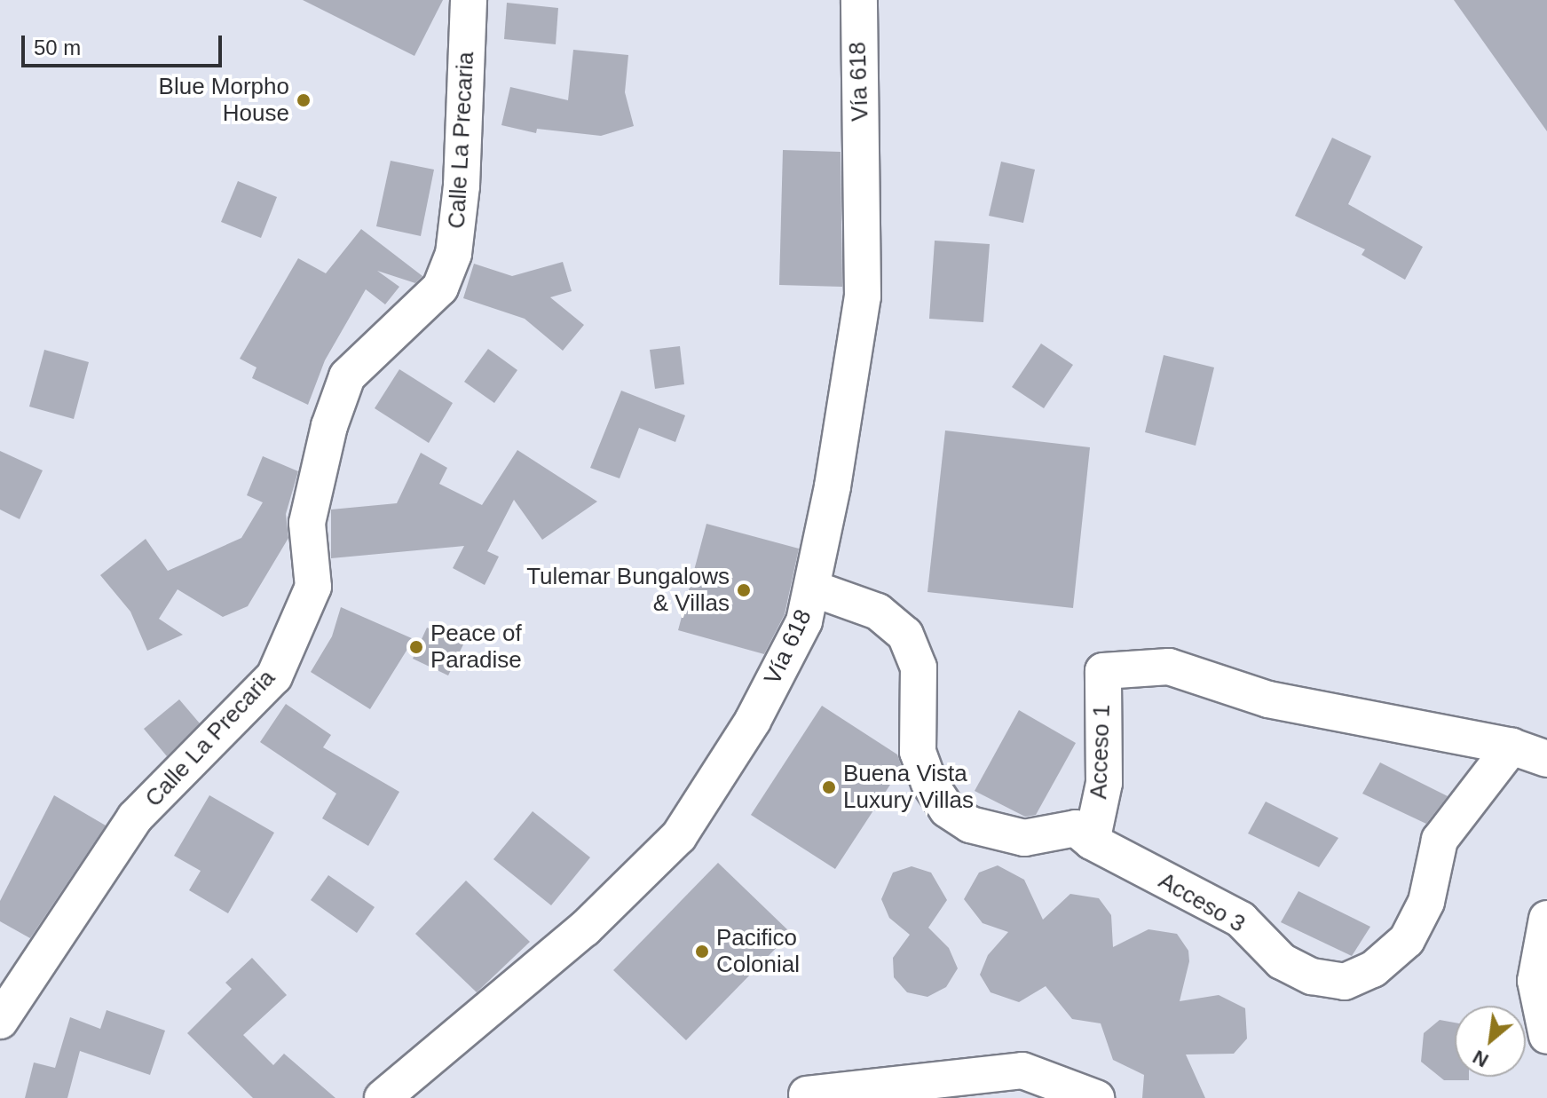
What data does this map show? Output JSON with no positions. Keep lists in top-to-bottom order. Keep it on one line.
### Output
{"streets":{"street":["Vía 618","Calle La Precaria","Acceso 1","Acceso 3"]},"crossings":[["Vía 618","Acceso 1"],["Acceso 1","Acceso 3"]],"places":["Blue Morpho House","Tulemar Bungalows & Villas","Peace of Paradise","Buena Vista Luxury Villas","Pacifico Colonial"],"scale_bar":"50 m","north":"bottom left"}
